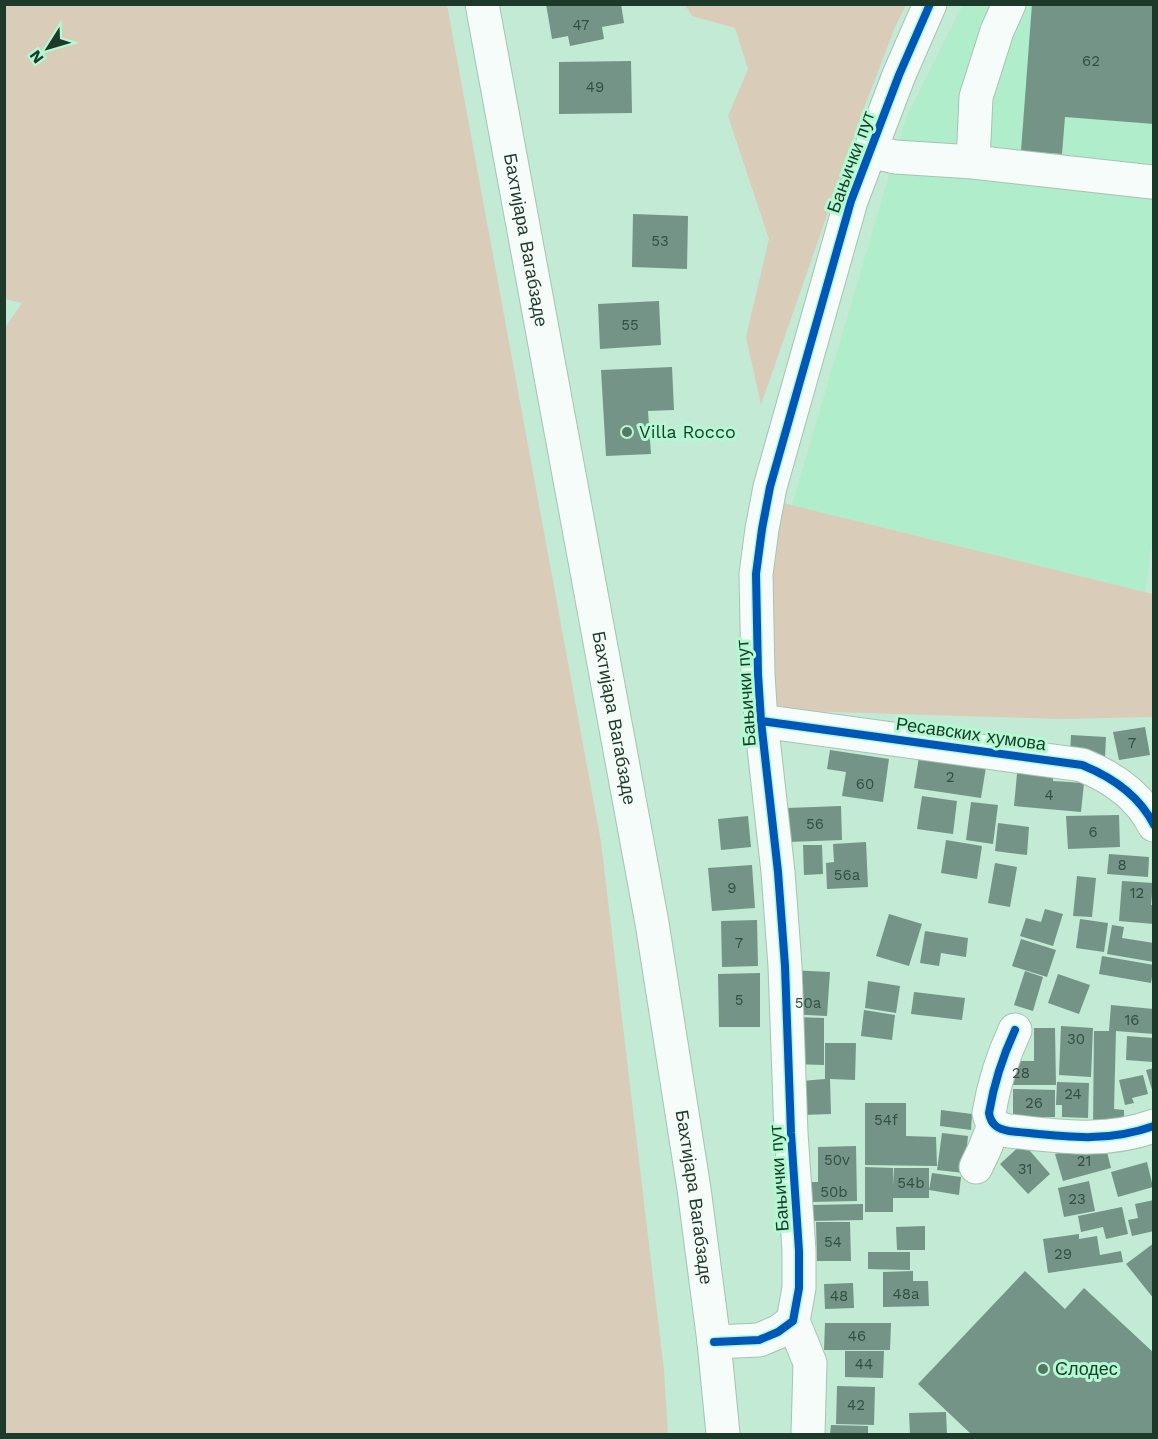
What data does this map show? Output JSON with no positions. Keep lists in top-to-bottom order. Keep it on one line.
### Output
{"streets":{"street":["Бањички пут","Бахтијара Вагабзаде","Ресавских хумова"]},"crossings":[["Бањички пут","Ресавских хумова"]],"places":["Villa Rocco","Слодес"],"house_numbers":["47","62","49","53","55","7","2","60","4","56","6","8","56a","9","12","7","5","50a","16","30","28","24","26","54f","50v","21","31","54b","50b","23","54","29","48a","48","46","44","42"],"north":"bottom left"}
